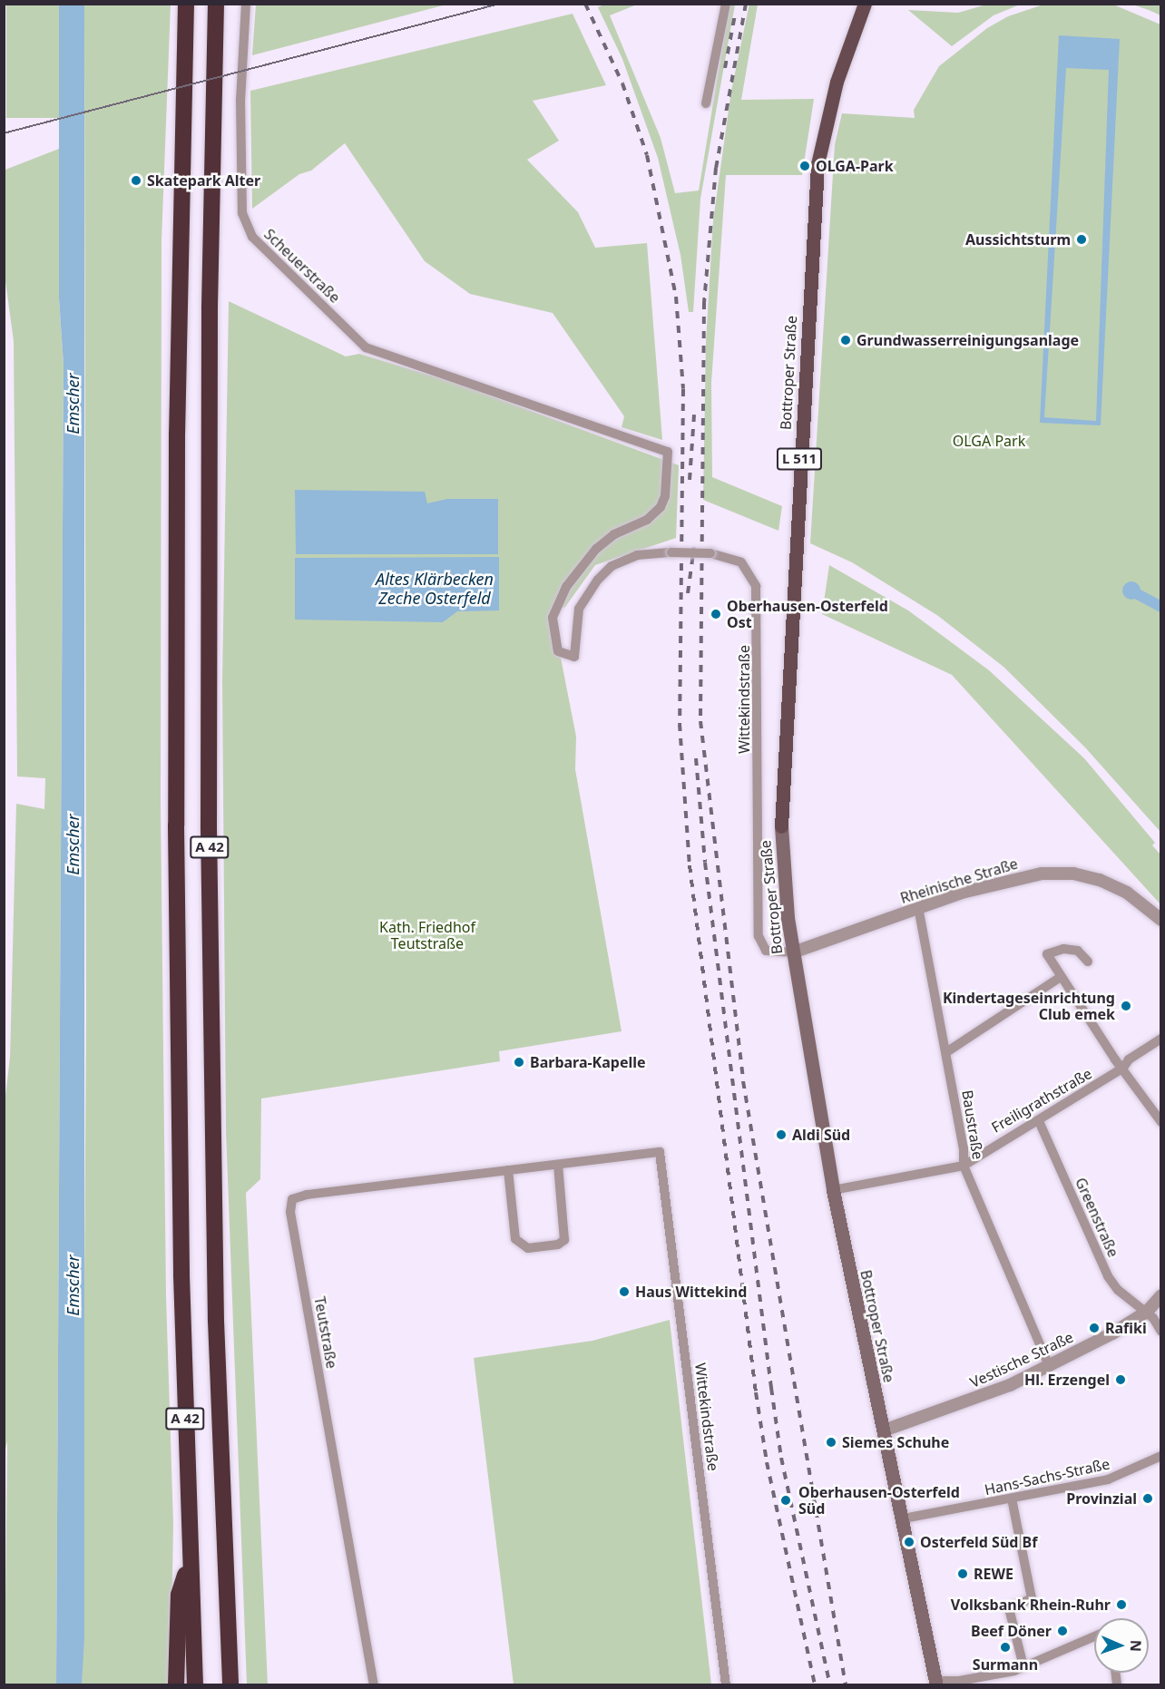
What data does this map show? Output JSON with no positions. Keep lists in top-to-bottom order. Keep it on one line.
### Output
{"streets":{"highway":["A 42"],"main road":["Bottroper Straße","L 511"],"street":["Scheuerstraße","Wittekindstraße","Rheinische Straße","Freiligrathstraße","Baustraße","Greenstraße","Teutstraße","Vestische Straße","Hans-Sachs-Straße"]},"crossings":[["Scheuerstraße","Wittekindstraße"],["Bottroper Straße","Wittekindstraße"],["Bottroper Straße","Rheinische Straße"],["Bottroper Straße","Freiligrathstraße"],["Bottroper Straße","Vestische Straße"],["Bottroper Straße","Hans-Sachs-Straße"],["Wittekindstraße","Rheinische Straße"],["Wittekindstraße","Teutstraße"],["Rheinische Straße","Baustraße"],["Freiligrathstraße","Baustraße"],["Freiligrathstraße","Greenstraße"],["Baustraße","Vestische Straße"],["Greenstraße","Vestische Straße"]],"water":["Emscher","Altes Klärbecken Zeche Osterfeld"],"parks":["OLGA Park","Kath. Friedhof Teutstraße"],"places":["OLGA-Park","Skatepark Alter","Aussichtsturm","Grundwasserreinigungsanlage","Oberhausen-Osterfeld Ost","Kindertageseinrichtung Club emek","Barbara-Kapelle","Aldi Süd","Haus Wittekind","Rafiki","Hl. Erzengel","Siemes Schuhe","Provinzial","Oberhausen-Osterfeld Süd","Osterfeld Süd Bf","REWE","Volksbank Rhein-Ruhr","Beef Döner","Surmann"],"north":"right"}
